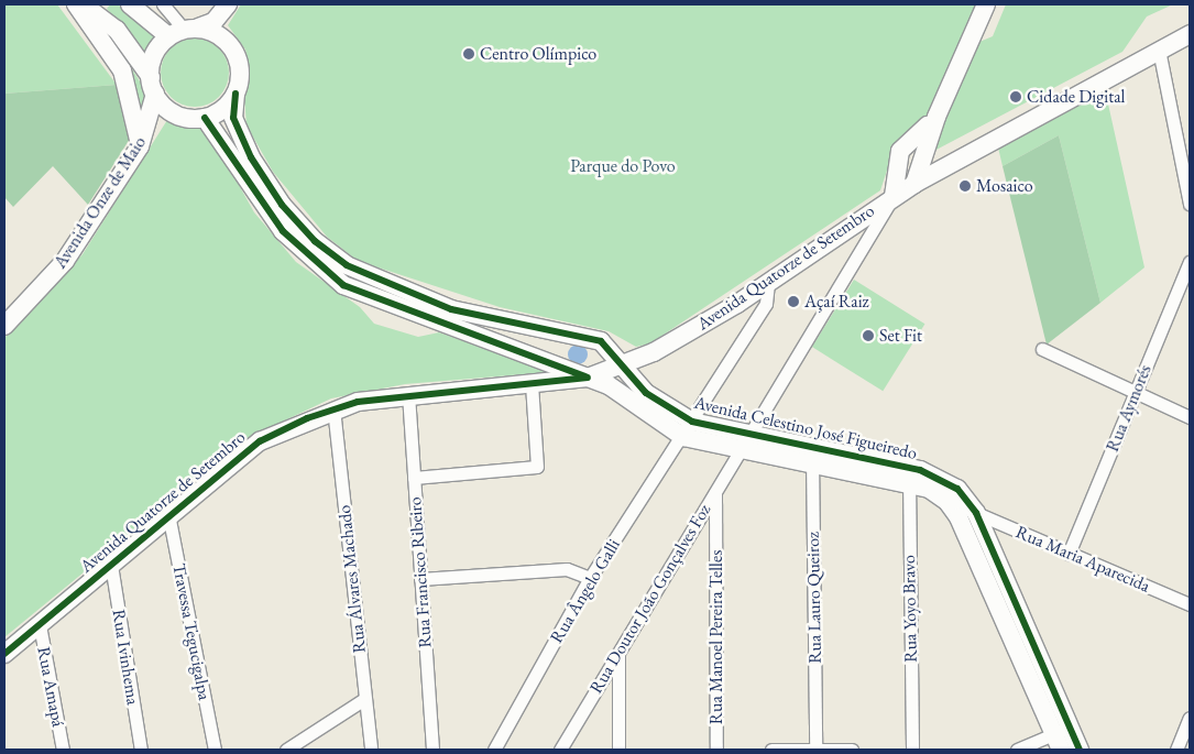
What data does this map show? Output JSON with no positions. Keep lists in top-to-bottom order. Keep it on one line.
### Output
{"streets":{"street":["Avenida Onze de Maio","Avenida Quatorze de Setembro","Rua Aymorés","Avenida Celestino José Figueiredo","Rua Maria Aparecida","Rua Francisco Ribeiro","Rua Álvares Machado","Rua Ângelo Galli","Rua Lauro Queiroz","Rua Doutor João Gonçalves Foz","Rua Yoyo Bravo","Travessa Tegucigalpa","Rua Manoel Pereira Telles","Rua Ivinhema","Rua Amapá"]},"crossings":[["Avenida Onze de Maio","Avenida Celestino José Figueiredo"],["Avenida Quatorze de Setembro","Avenida Celestino José Figueiredo"],["Avenida Quatorze de Setembro","Rua Francisco Ribeiro"],["Avenida Quatorze de Setembro","Rua Álvares Machado"],["Avenida Quatorze de Setembro","Rua Ângelo Galli"],["Avenida Quatorze de Setembro","Rua Doutor João Gonçalves Foz"],["Avenida Quatorze de Setembro","Travessa Tegucigalpa"],["Avenida Quatorze de Setembro","Rua Ivinhema"],["Avenida Quatorze de Setembro","Rua Amapá"],["Rua Aymorés","Rua Maria Aparecida"],["Avenida Celestino José Figueiredo","Rua Maria Aparecida"],["Avenida Celestino José Figueiredo","Rua Ângelo Galli"],["Avenida Celestino José Figueiredo","Rua Lauro Queiroz"],["Avenida Celestino José Figueiredo","Rua Doutor João Gonçalves Foz"],["Avenida Celestino José Figueiredo","Rua Yoyo Bravo"],["Rua Doutor João Gonçalves Foz","Rua Manoel Pereira Telles"]],"parks":["Parque do Povo"],"places":["Centro Olímpico","Cidade Digital","Mosaico","Açaí Raiz","Set Fit"]}
